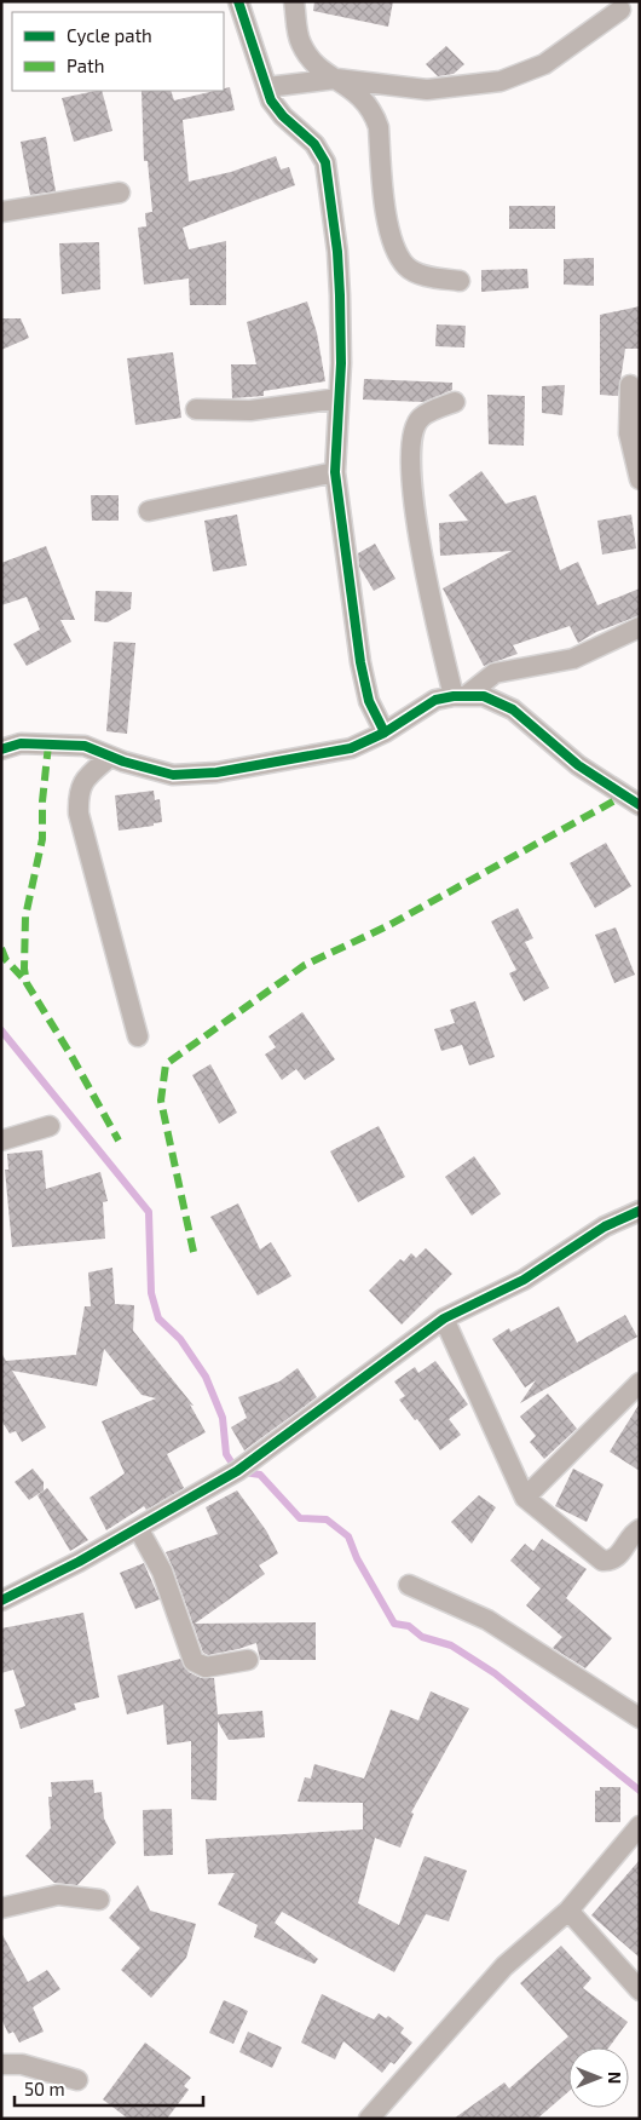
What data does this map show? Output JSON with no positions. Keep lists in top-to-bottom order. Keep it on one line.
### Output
{"legend":["Cycle path","Path"],"scale_bar":"50 m","north":"right"}
